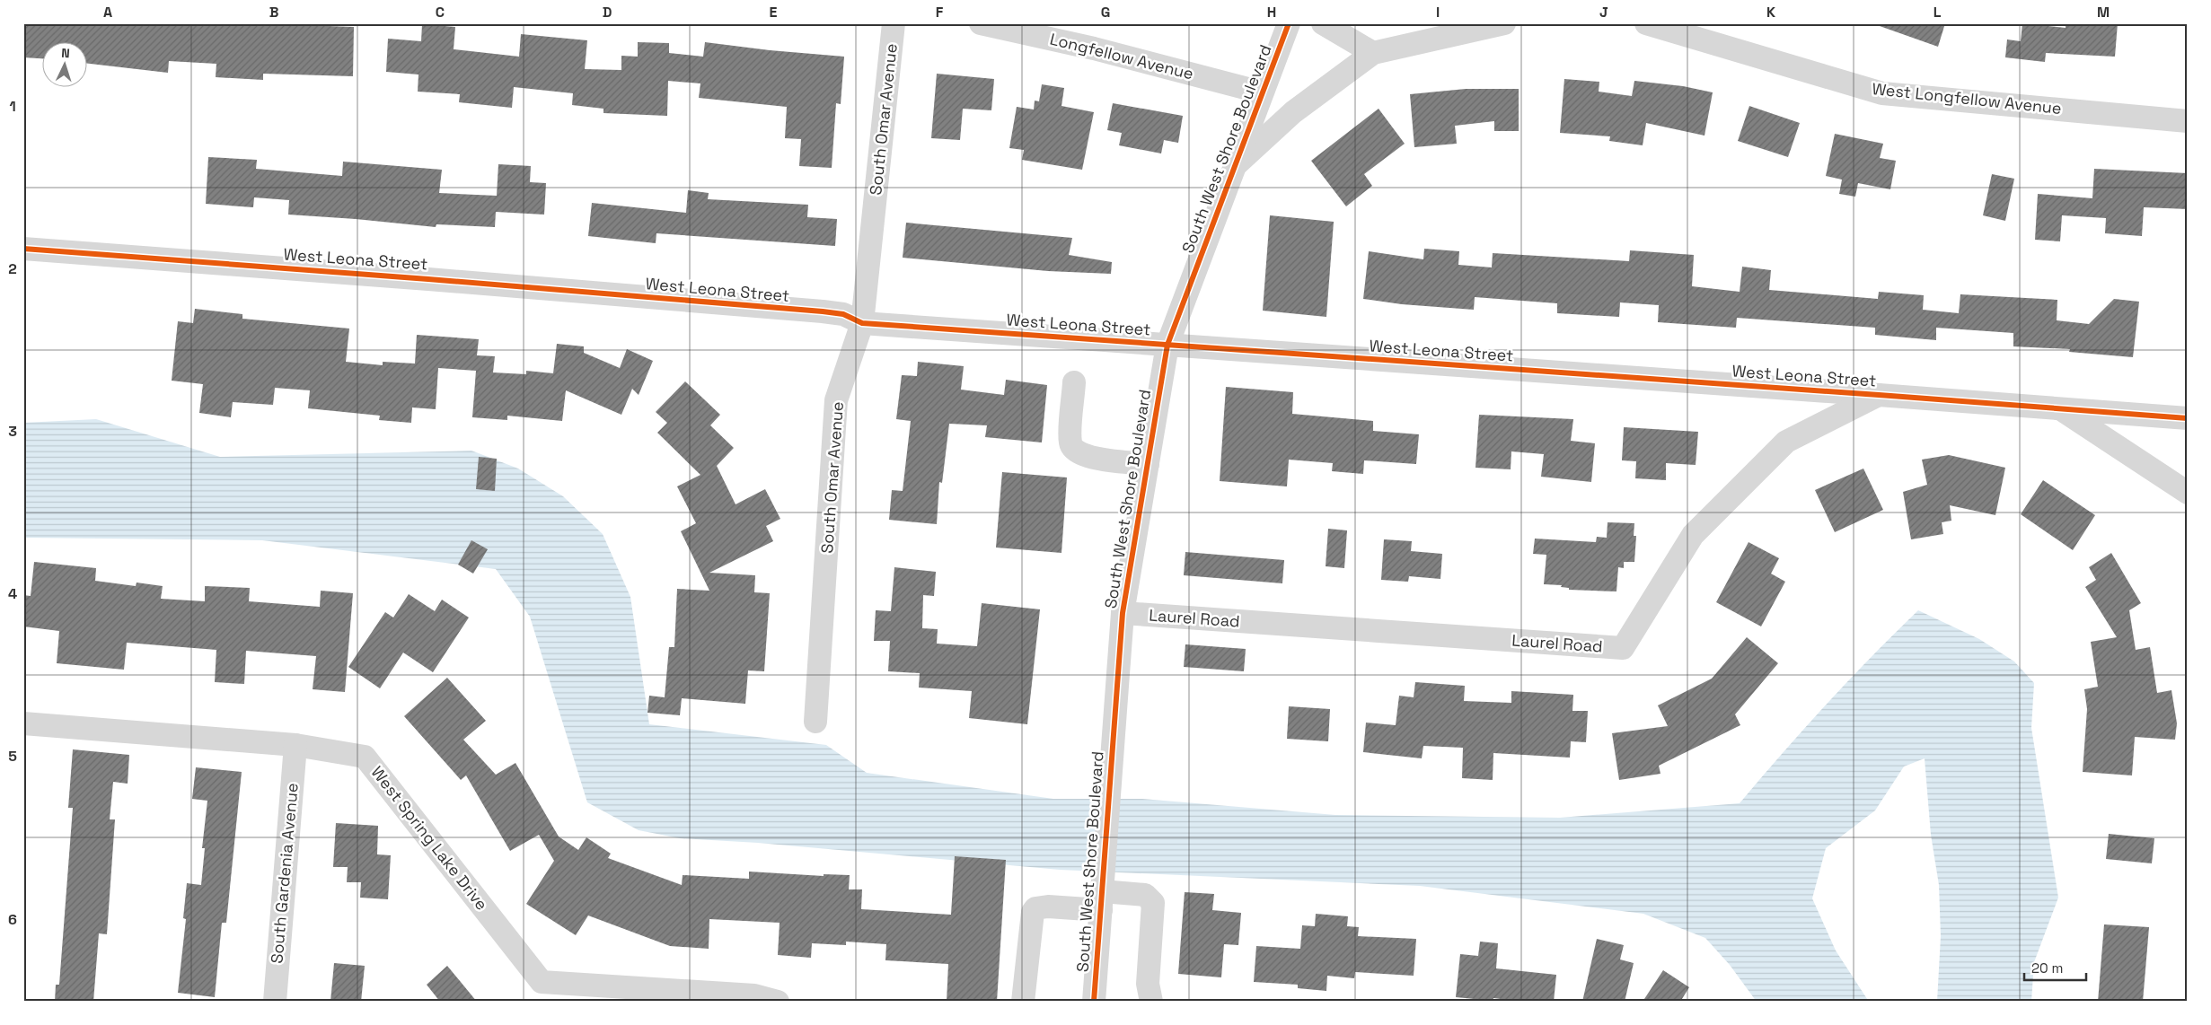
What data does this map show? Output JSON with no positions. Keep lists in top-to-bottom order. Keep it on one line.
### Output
{"streets":{"street":["Longfellow Avenue","West Longfellow Avenue","South Omar Avenue","South West Shore Boulevard","West Leona Street","Laurel Road","West Spring Lake Drive","South Gardenia Avenue"]},"crossings":[["Longfellow Avenue","South West Shore Boulevard"],["South Omar Avenue","West Leona Street"],["South West Shore Boulevard","West Leona Street"],["South West Shore Boulevard","Laurel Road"],["West Leona Street","Laurel Road"],["West Spring Lake Drive","South Gardenia Avenue"]],"scale_bar":"20 m","north":"top","grid":{"columns":["A","B","C","D","E","F","G","H","I","J","K","L","M"],"rows":["1","2","3","4","5","6"]}}
